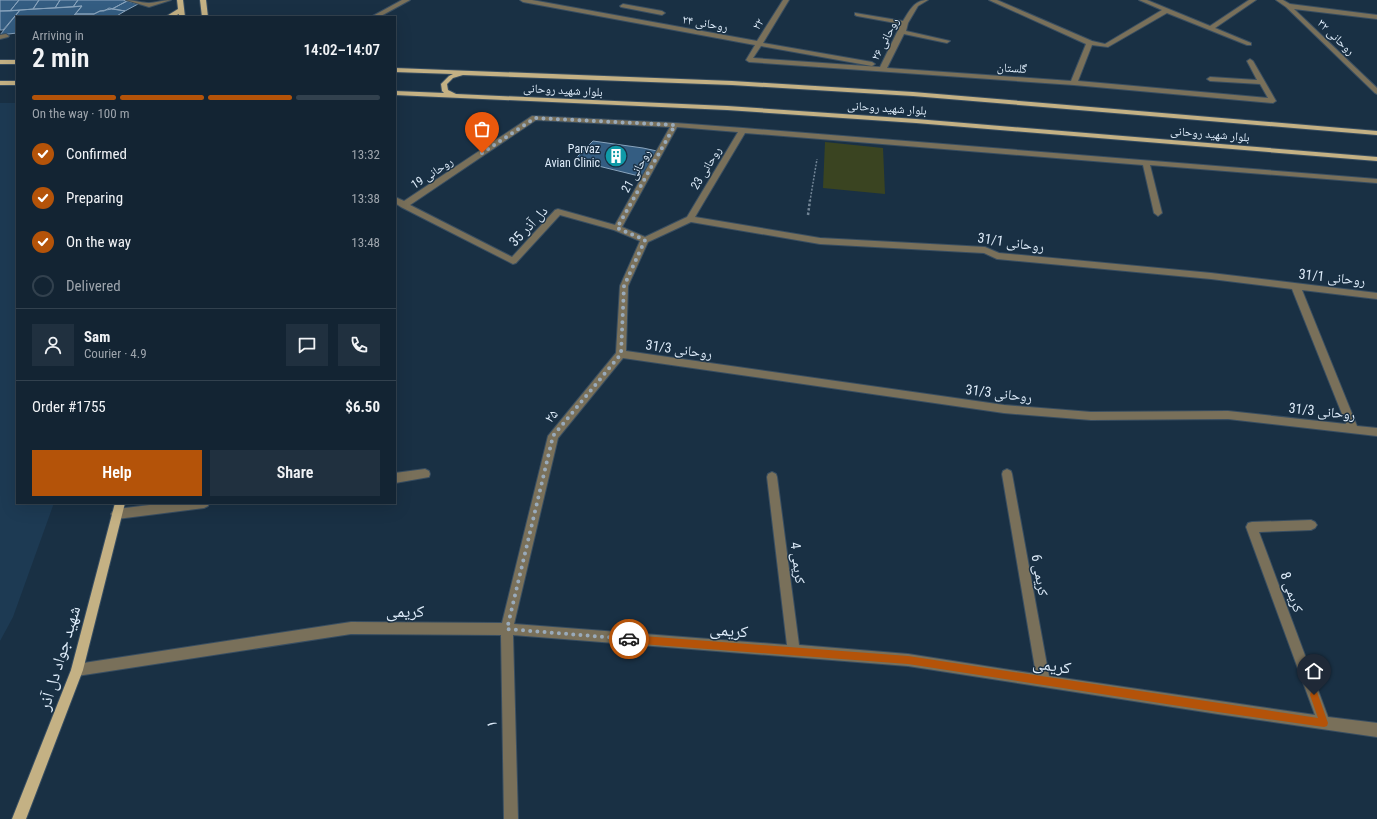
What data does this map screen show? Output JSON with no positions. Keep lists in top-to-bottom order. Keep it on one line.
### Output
{"streets":{"main road":["بلوار شهید روحانی","شهید جواد دل آذر"],"street":["روحانی ۲۴","۲۲","روحانی ۳۲","روحانی ۲۶","گلستان","روحانی 23","روحانی 21","روحانی 19","دل آذر 35","روحانی 31/1","روحانی 31/3","۲۵","کریمی 4","کریمی 6","کریمی 8","کریمی","۱"]},"crossings":[["روحانی ۲۴","۲۲"],["روحانی ۲۴","روحانی ۲۶"],["روحانی ۲۴","گلستان"],["۲۲","گلستان"],["روحانی ۲۶","گلستان"],["روحانی 23","روحانی 19"],["روحانی 23","روحانی 31/1"],["روحانی 21","روحانی 19"],["روحانی 21","دل آذر 35"],["روحانی 19","دل آذر 35"],["روحانی 31/3","۲۵"],["۲۵","کریمی"],["۲۵","۱"],["کریمی 4","کریمی"],["کریمی 6","کریمی"],["کریمی 8","کریمی"],["کریمی","شهید جواد دل آذر"],["کریمی","۱"]],"places":{"building":["Parvaz Avian Clinic"]},"page":{"heading":["2 min","Arriving in","14:02–14:07"],"panel":["Sam","Courier · 4.9","Order #1755","$6.50"],"bar":"On the way · 100 m","list":[["Confirmed","13:32"],["Preparing","13:38"],["On the way","13:48"],"Delivered"],"buttons":["Help","Share"]}}
